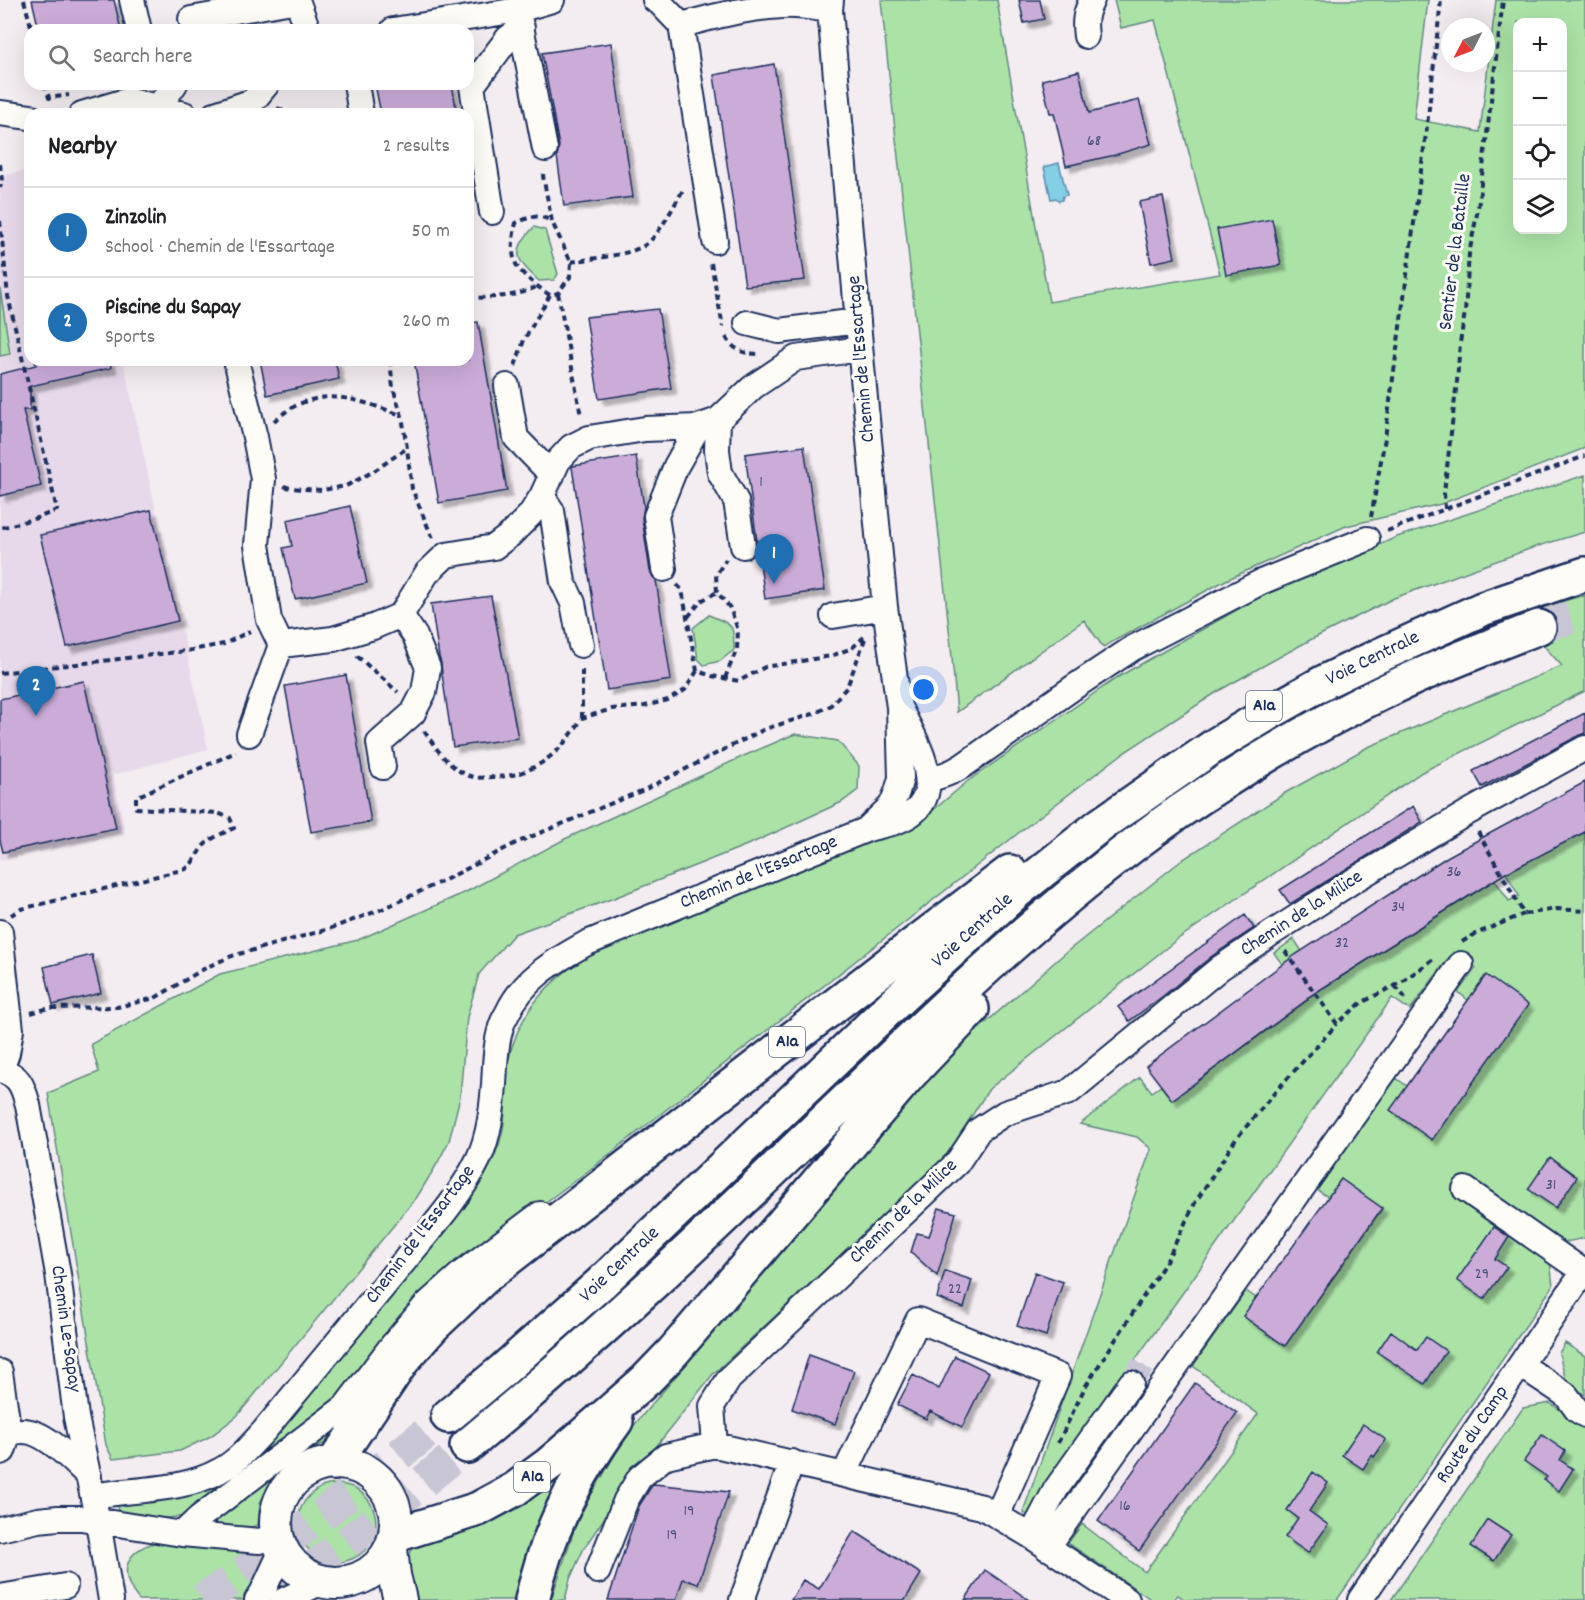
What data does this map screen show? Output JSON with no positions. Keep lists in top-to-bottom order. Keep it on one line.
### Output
{"streets":{"highway":["Voie Centrale","A1a"],"street":["Chemin de l'Essartage","Chemin de la Milice","Chemin Le-Sapay","Route du Camp"],"path":["Sentier de la Bataille"]},"crossings":[["Chemin de l'Essartage","Chemin Le-Sapay"],["Voie Centrale","A1a"]],"house_numbers":["68","1","36","34","32","31","29","22","16","19","19"],"north":"bottom left","page":{"map_buttons":["+","−"],"search":"Search here","heading":["Nearby","2 results"],"list":[{"mark":"1","name":"Zinzolin","note":"School · Chemin de l'Essartage","value":"50 m"},{"mark":"2","name":"Piscine du Sapay","note":"Sports","value":"260 m"}],"pins":["1","2"]}}
